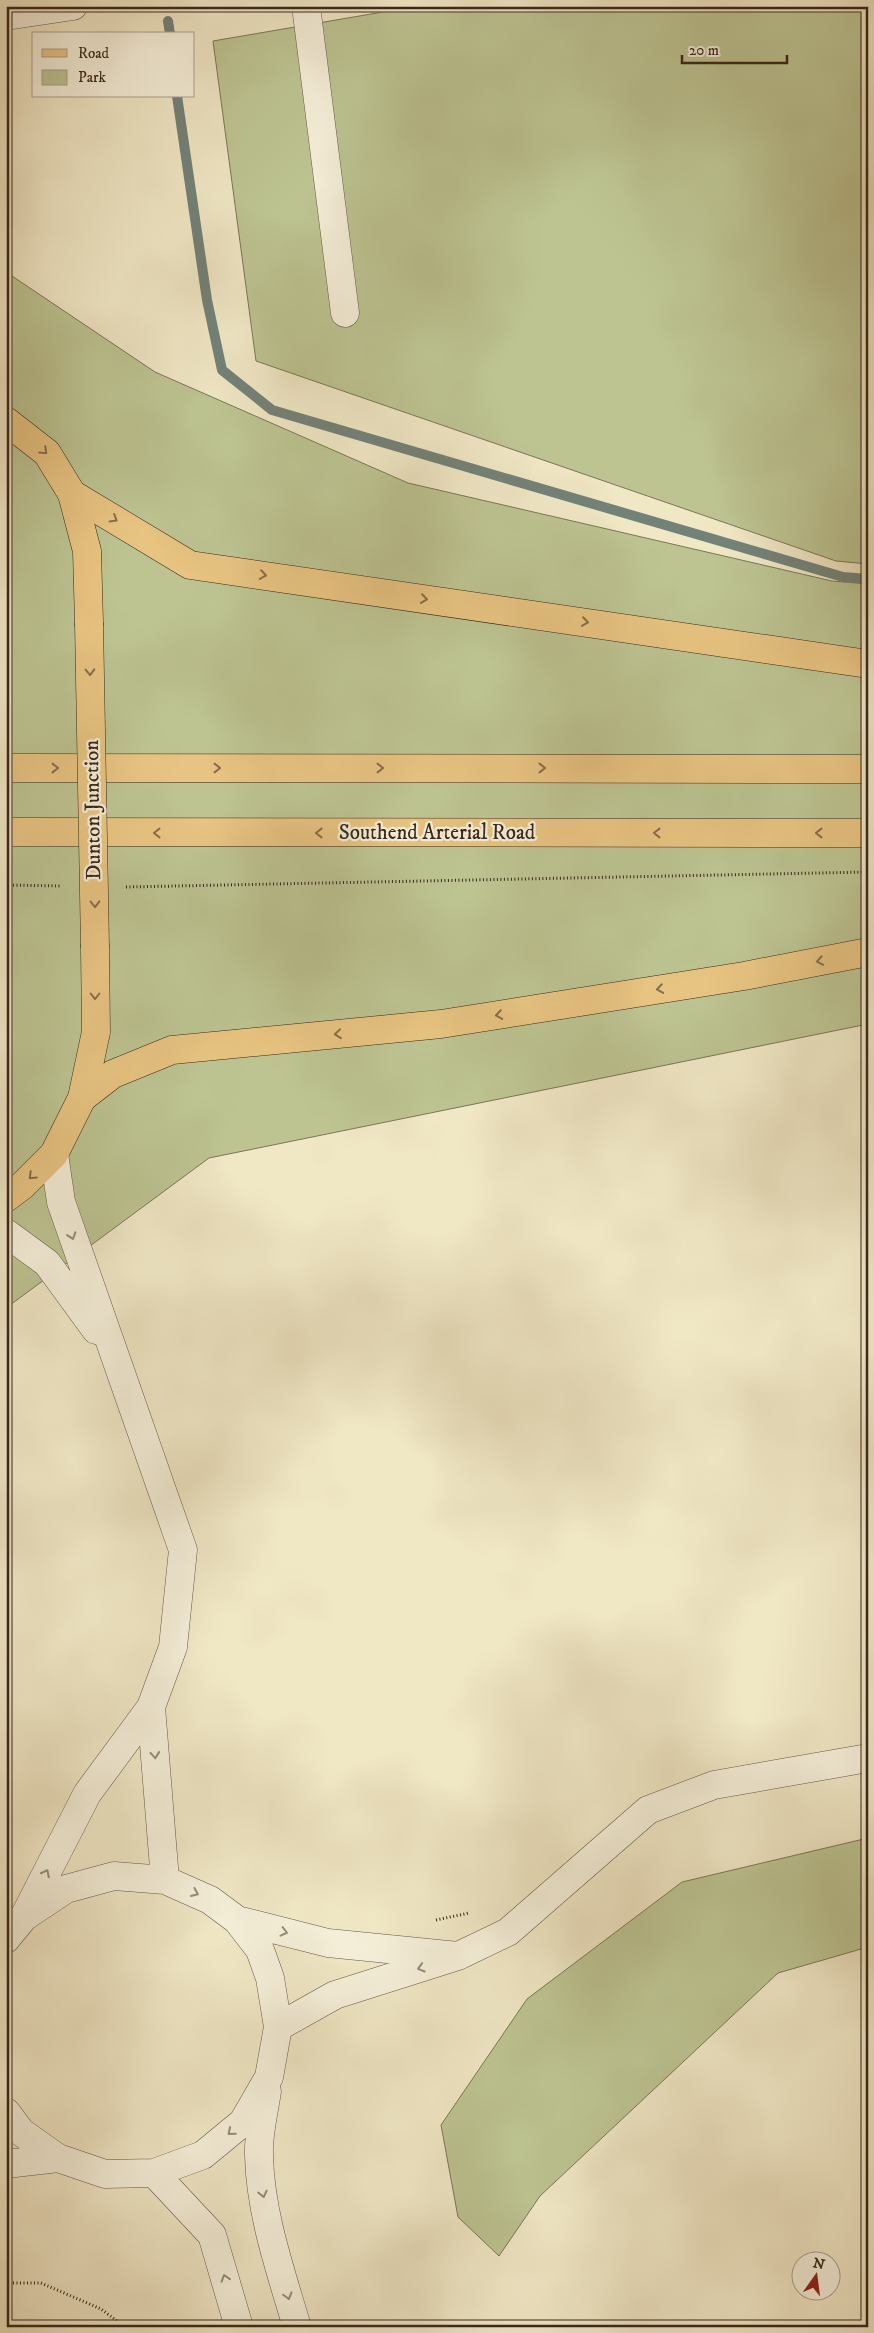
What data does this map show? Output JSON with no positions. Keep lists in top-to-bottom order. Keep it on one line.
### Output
{"streets":{"main road":["Dunton Junction","Southend Arterial Road"]},"one_way":["Dunton Junction"],"legend":["Road","Park"],"scale_bar":"20 m","north":"top"}
